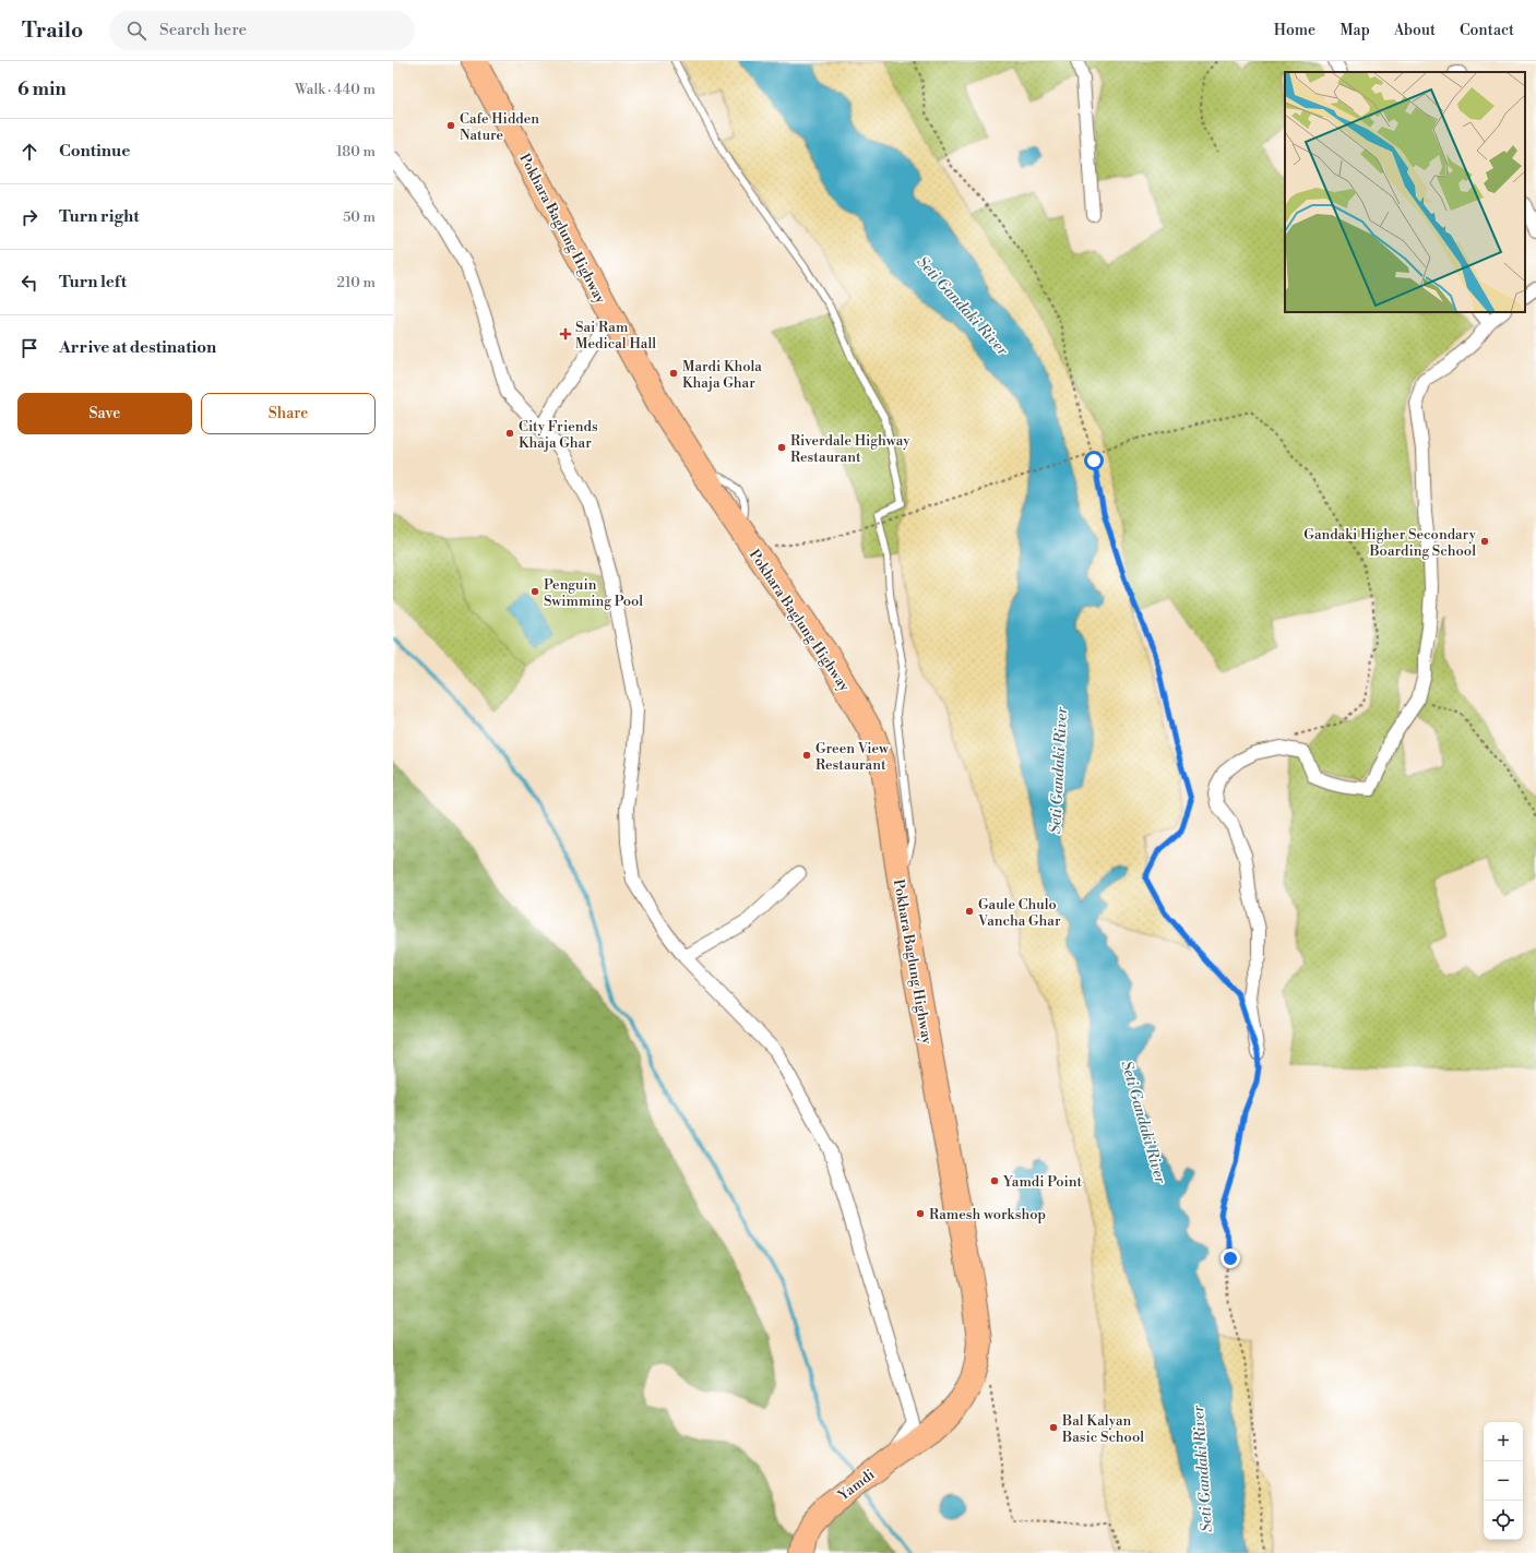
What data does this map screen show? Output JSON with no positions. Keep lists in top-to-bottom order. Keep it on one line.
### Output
{"streets":{"highway":["Pokhara Baglung Highway","Yamdi"]},"crossings":[["Pokhara Baglung Highway","Yamdi"]],"water":["Seti Gandaki River"],"places":{"other":["Cafe Hidden Nature","Mardi Khola Khaja Ghar","City Friends Khaja Ghar","Riverdale Highway Restaurant","Gandaki Higher Secondary Boarding School","Penguin Swimming Pool","Green View Restaurant","Gaule Chulo Vancha Ghar","Yamdi Point","Ramesh workshop","Bal Kalyan Basic School"],"health":["Sai Ram Medical Hall"]},"page":{"header":"Trailo","search":"Search here","nav":["Home","Map","About","Contact"],"heading":["6 min","Walk · 440 m"],"list":[["Continue","180 m"],["Turn right","50 m"],["Turn left","210 m"],"Arrive at destination"],"buttons":["Save","Share"],"map_buttons":["+","−"]}}
